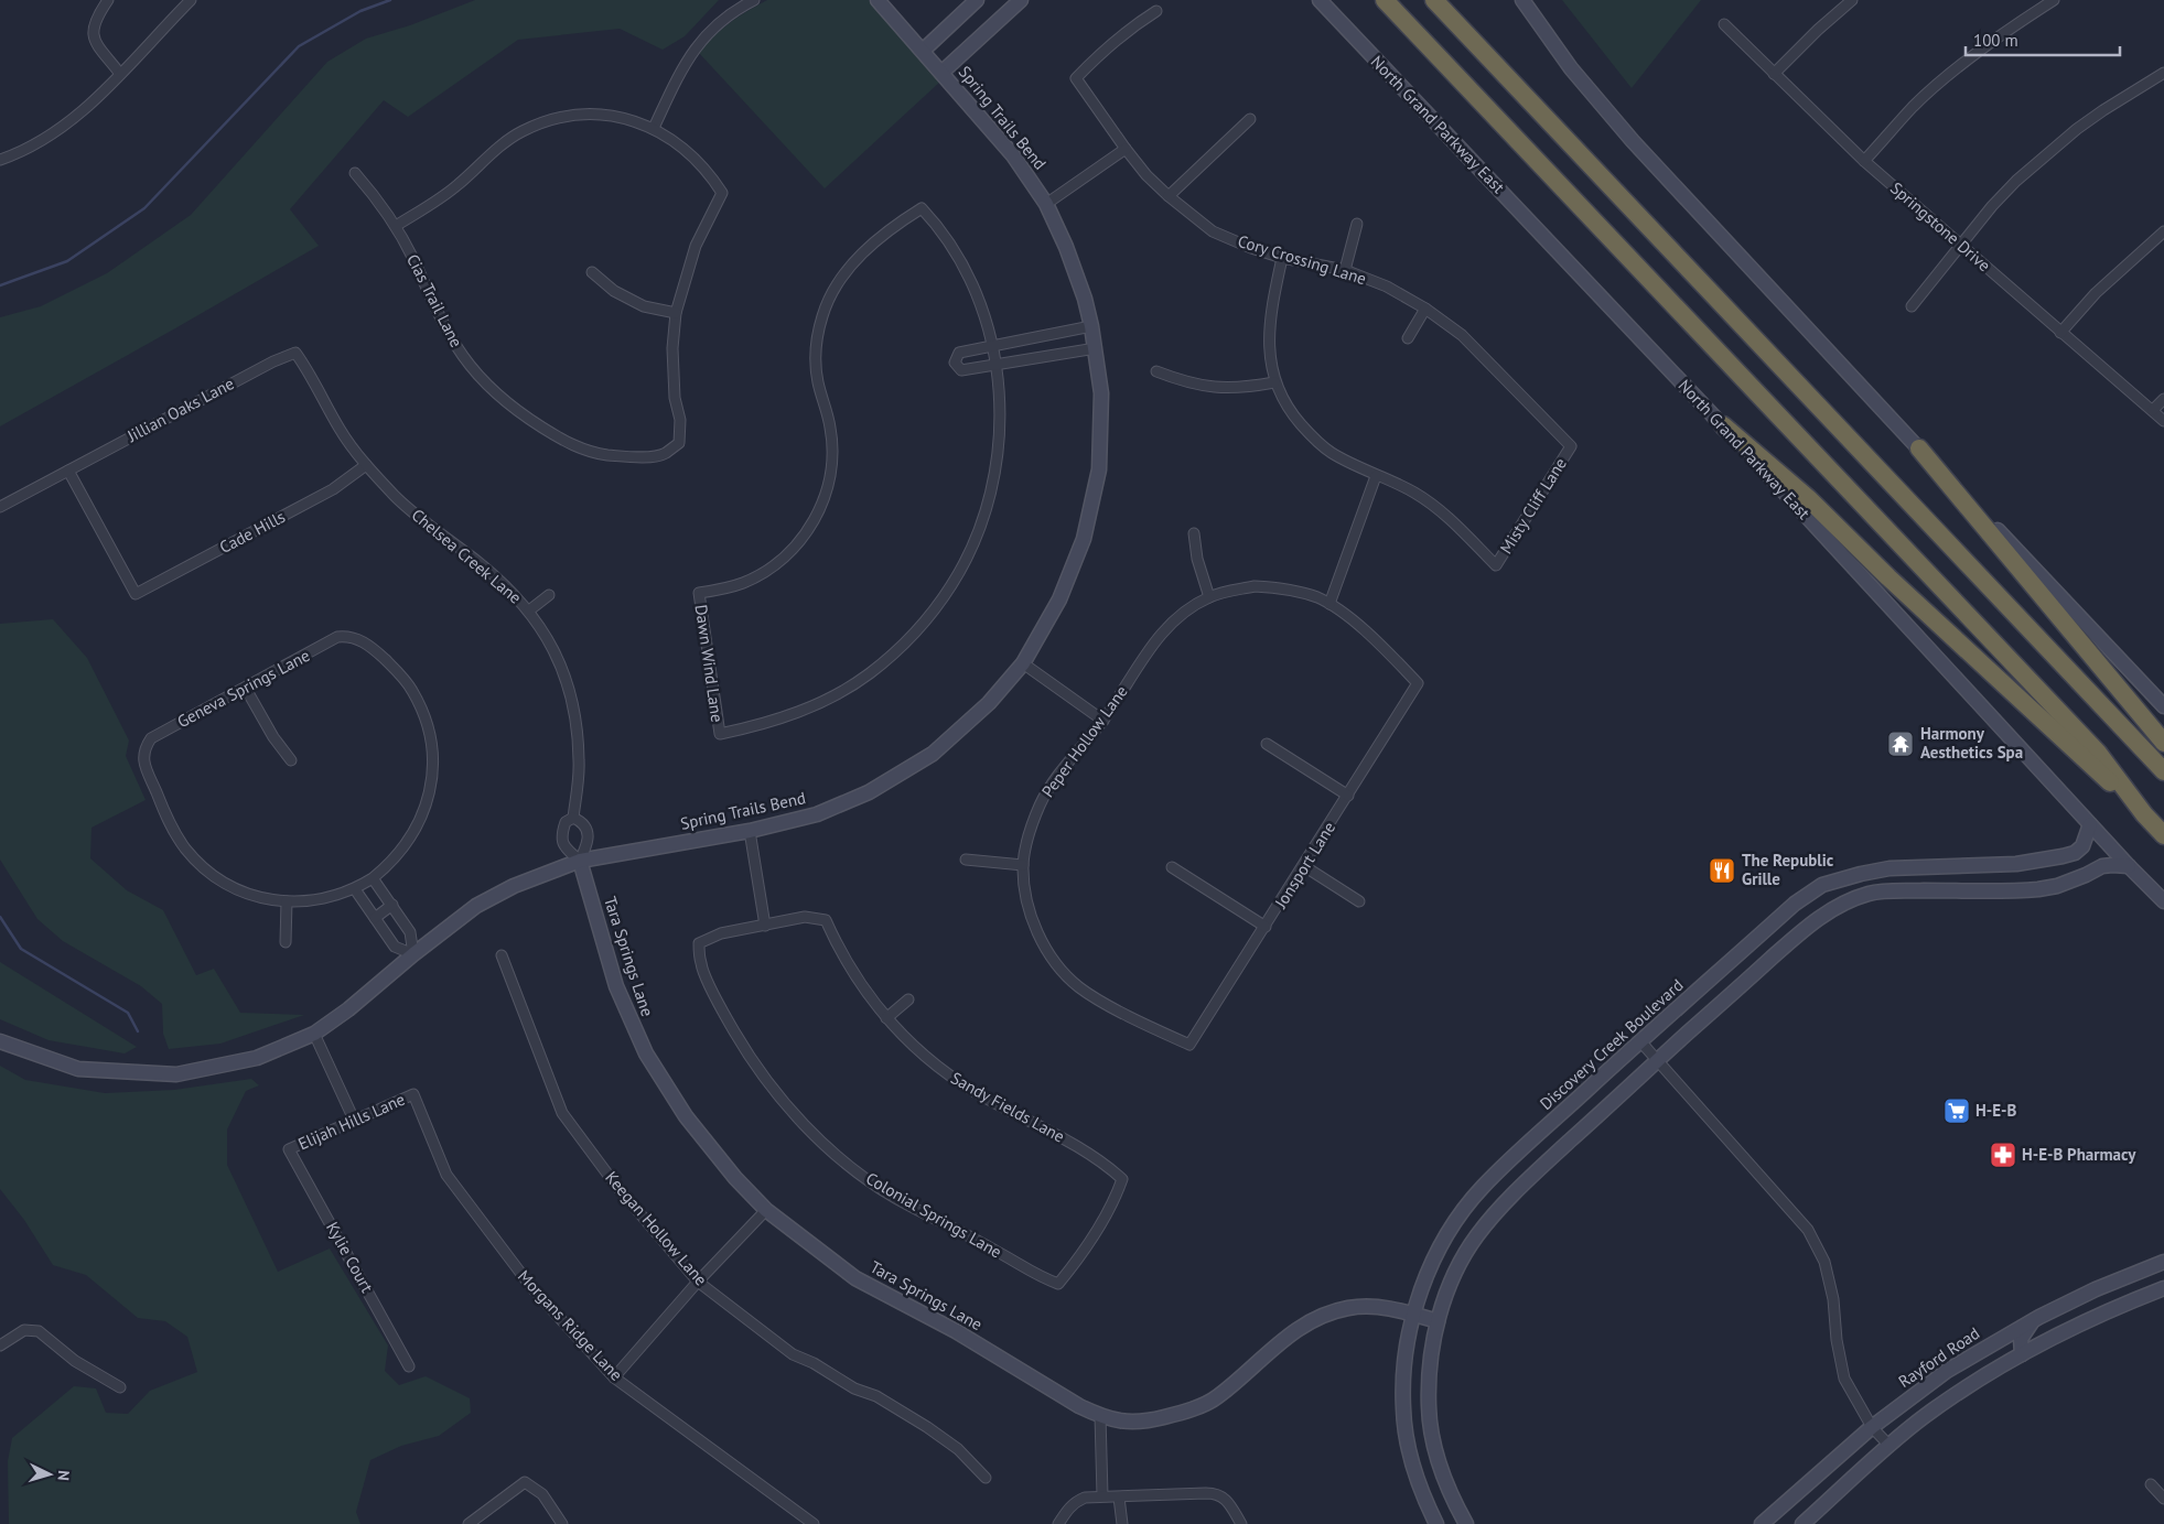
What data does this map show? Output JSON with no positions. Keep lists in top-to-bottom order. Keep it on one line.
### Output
{"streets":{"street":["Spring Trails Bend","North Grand Parkway East","Springstone Drive","Cory Crossing Lane","Cias Trail Lane","Jillian Oaks Lane","Misty Cliff Lane","Cade Hills","Chelsea Creek Lane","Dawn Wind Lane","Geneva Springs Lane","Peper Hollow Lane","Jonsport Lane","Tara Springs Lane","Discovery Creek Boulevard","Sandy Fields Lane","Elijah Hills Lane","Colonial Springs Lane","Keegan Hollow Lane","Kylie Court","Morgans Ridge Lane","Rayford Road"]},"crossings":[["Spring Trails Bend","Chelsea Creek Lane"],["Spring Trails Bend","Tara Springs Lane"],["North Grand Parkway East","Discovery Creek Boulevard"],["Cory Crossing Lane","Misty Cliff Lane"],["Jillian Oaks Lane","Cade Hills"],["Jillian Oaks Lane","Chelsea Creek Lane"],["Cade Hills","Chelsea Creek Lane"],["Chelsea Creek Lane","Tara Springs Lane"],["Peper Hollow Lane","Jonsport Lane"],["Tara Springs Lane","Discovery Creek Boulevard"],["Sandy Fields Lane","Colonial Springs Lane"],["Elijah Hills Lane","Kylie Court"],["Elijah Hills Lane","Morgans Ridge Lane"]],"places":{"temple":["Harmony Aesthetics Spa"],"restaurant":["The Republic Grille"],"supermarket":["H-E-B"],"pharmacy":["H-E-B Pharmacy"]},"scale_bar":"100 m","north":"right"}
